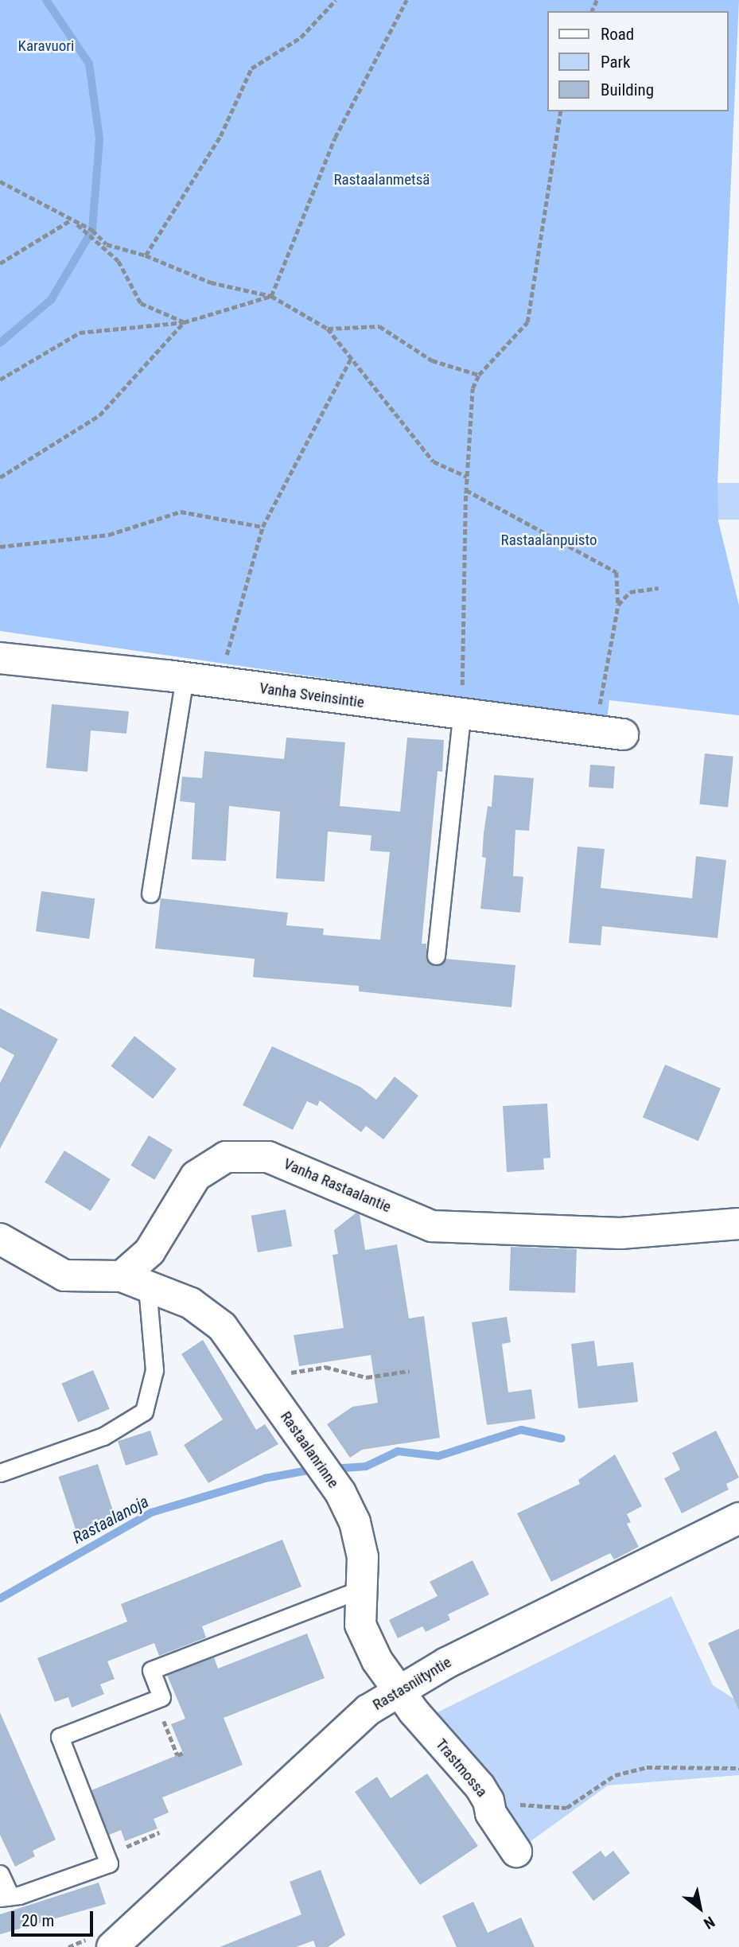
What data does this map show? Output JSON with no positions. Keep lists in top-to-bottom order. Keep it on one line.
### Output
{"streets":{"street":["Vanha Sveinsintie","Vanha Rastaalantie","Rastaalanrinne","Rastasniityntie","Trastmossa"]},"crossings":[["Vanha Rastaalantie","Rastaalanrinne"],["Rastaalanrinne","Rastasniityntie"],["Rastaalanrinne","Trastmossa"],["Rastasniityntie","Trastmossa"]],"water":["Rastaalanoja"],"parks":["Karavuori","Rastaalanmetsä","Rastaalanpuisto"],"legend":["Road","Park","Building"],"scale_bar":"20 m","north":"bottom right"}
